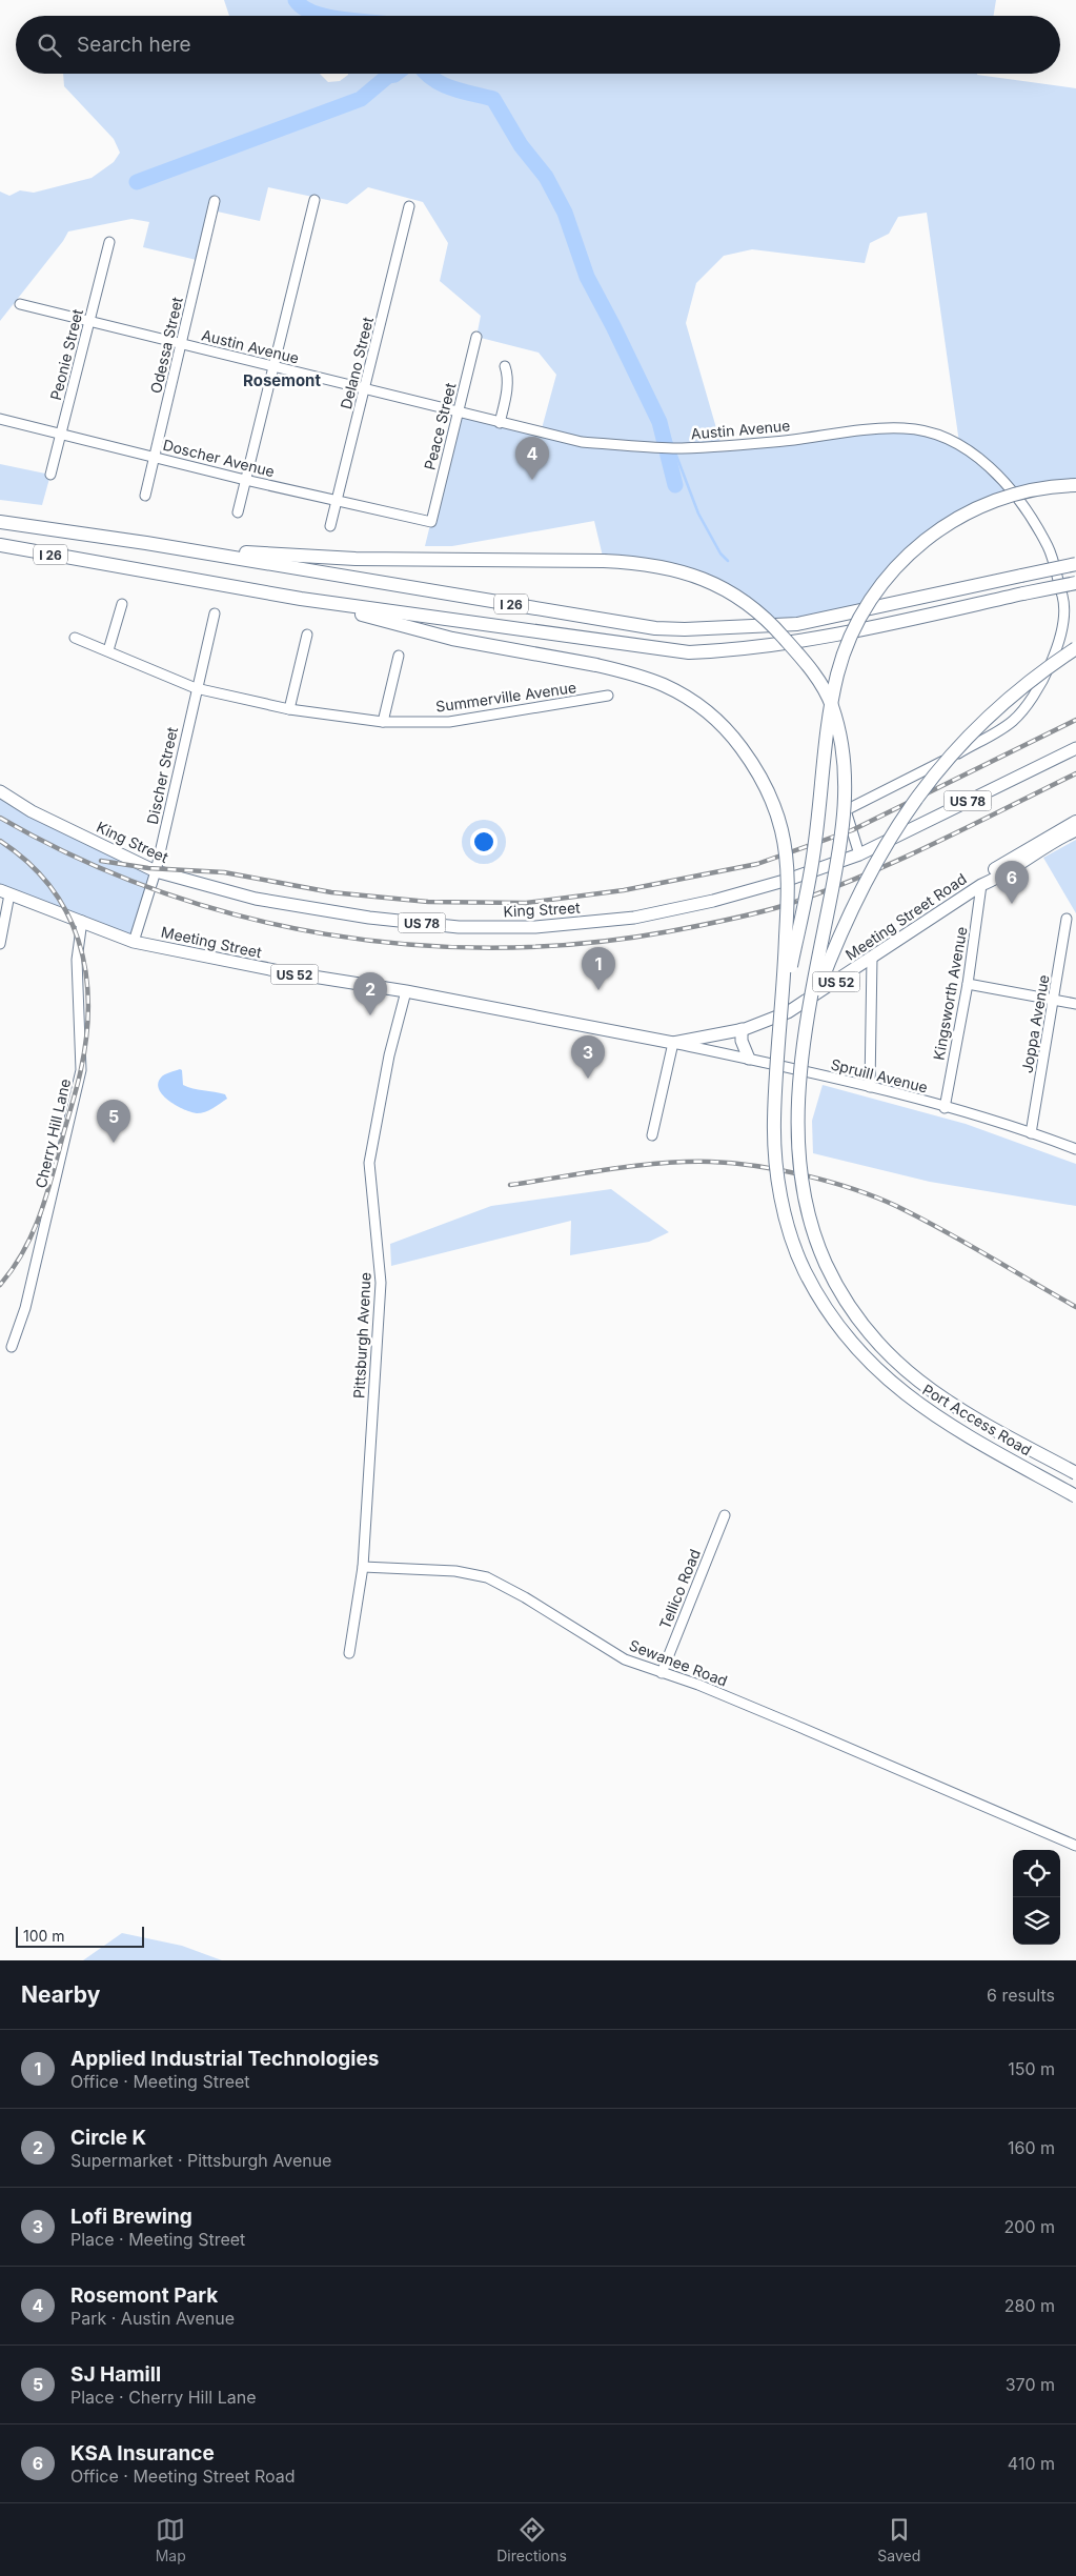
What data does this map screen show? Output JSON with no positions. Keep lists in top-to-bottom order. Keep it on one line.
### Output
{"streets":{"highway":["I 26","Port Access Road"],"main road":["US 78","King Street","Meeting Street Road","Meeting Street","US 52"],"street":["Odessa Street","Austin Avenue","Peonie Street","Delano Street","Peace Street","Doscher Avenue","Summerville Avenue","Discher Street","Kingsworth Avenue","Joppa Avenue","Spruill Avenue","Cherry Hill Lane","Pittsburgh Avenue","Tellico Road","Sewanee Road"]},"crossings":[["Odessa Street","Austin Avenue"],["Odessa Street","Doscher Avenue"],["Austin Avenue","Peonie Street"],["Austin Avenue","Delano Street"],["Austin Avenue","Peace Street"],["Austin Avenue","King Street"],["Peonie Street","Doscher Avenue"],["Delano Street","Doscher Avenue"],["Peace Street","Doscher Avenue"],["Summerville Avenue","Discher Street"],["Discher Street","King Street"],["Discher Street","Meeting Street"],["Meeting Street Road","Meeting Street"],["Meeting Street Road","Kingsworth Avenue"],["Meeting Street Road","Spruill Avenue"],["Meeting Street","Spruill Avenue"],["Meeting Street","Cherry Hill Lane"],["Meeting Street","Pittsburgh Avenue"],["Kingsworth Avenue","Spruill Avenue"],["Joppa Avenue","Spruill Avenue"],["Pittsburgh Avenue","Sewanee Road"],["Tellico Road","Sewanee Road"]],"districts":["Rosemont"],"scale_bar":"100 m","page":{"search":"Search here","pins":["4","6","1","2","3","5"],"scale":"100 m","heading":["Nearby","6 results"],"list":[{"mark":"1","name":"Applied Industrial Technologies","note":"Office · Meeting Street","value":"150 m"},{"mark":"2","name":"Circle K","note":"Supermarket · Pittsburgh Avenue","value":"160 m"},{"mark":"3","name":"Lofi Brewing","note":"Place · Meeting Street","value":"200 m"},{"mark":"4","name":"Rosemont Park","note":"Park · Austin Avenue","value":"280 m"},{"mark":"5","name":"SJ Hamill","note":"Place · Cherry Hill Lane","value":"370 m"},{"mark":"6","name":"KSA Insurance","note":"Office · Meeting Street Road","value":"410 m"}],"nav":["Map","Directions","Saved"]}}
